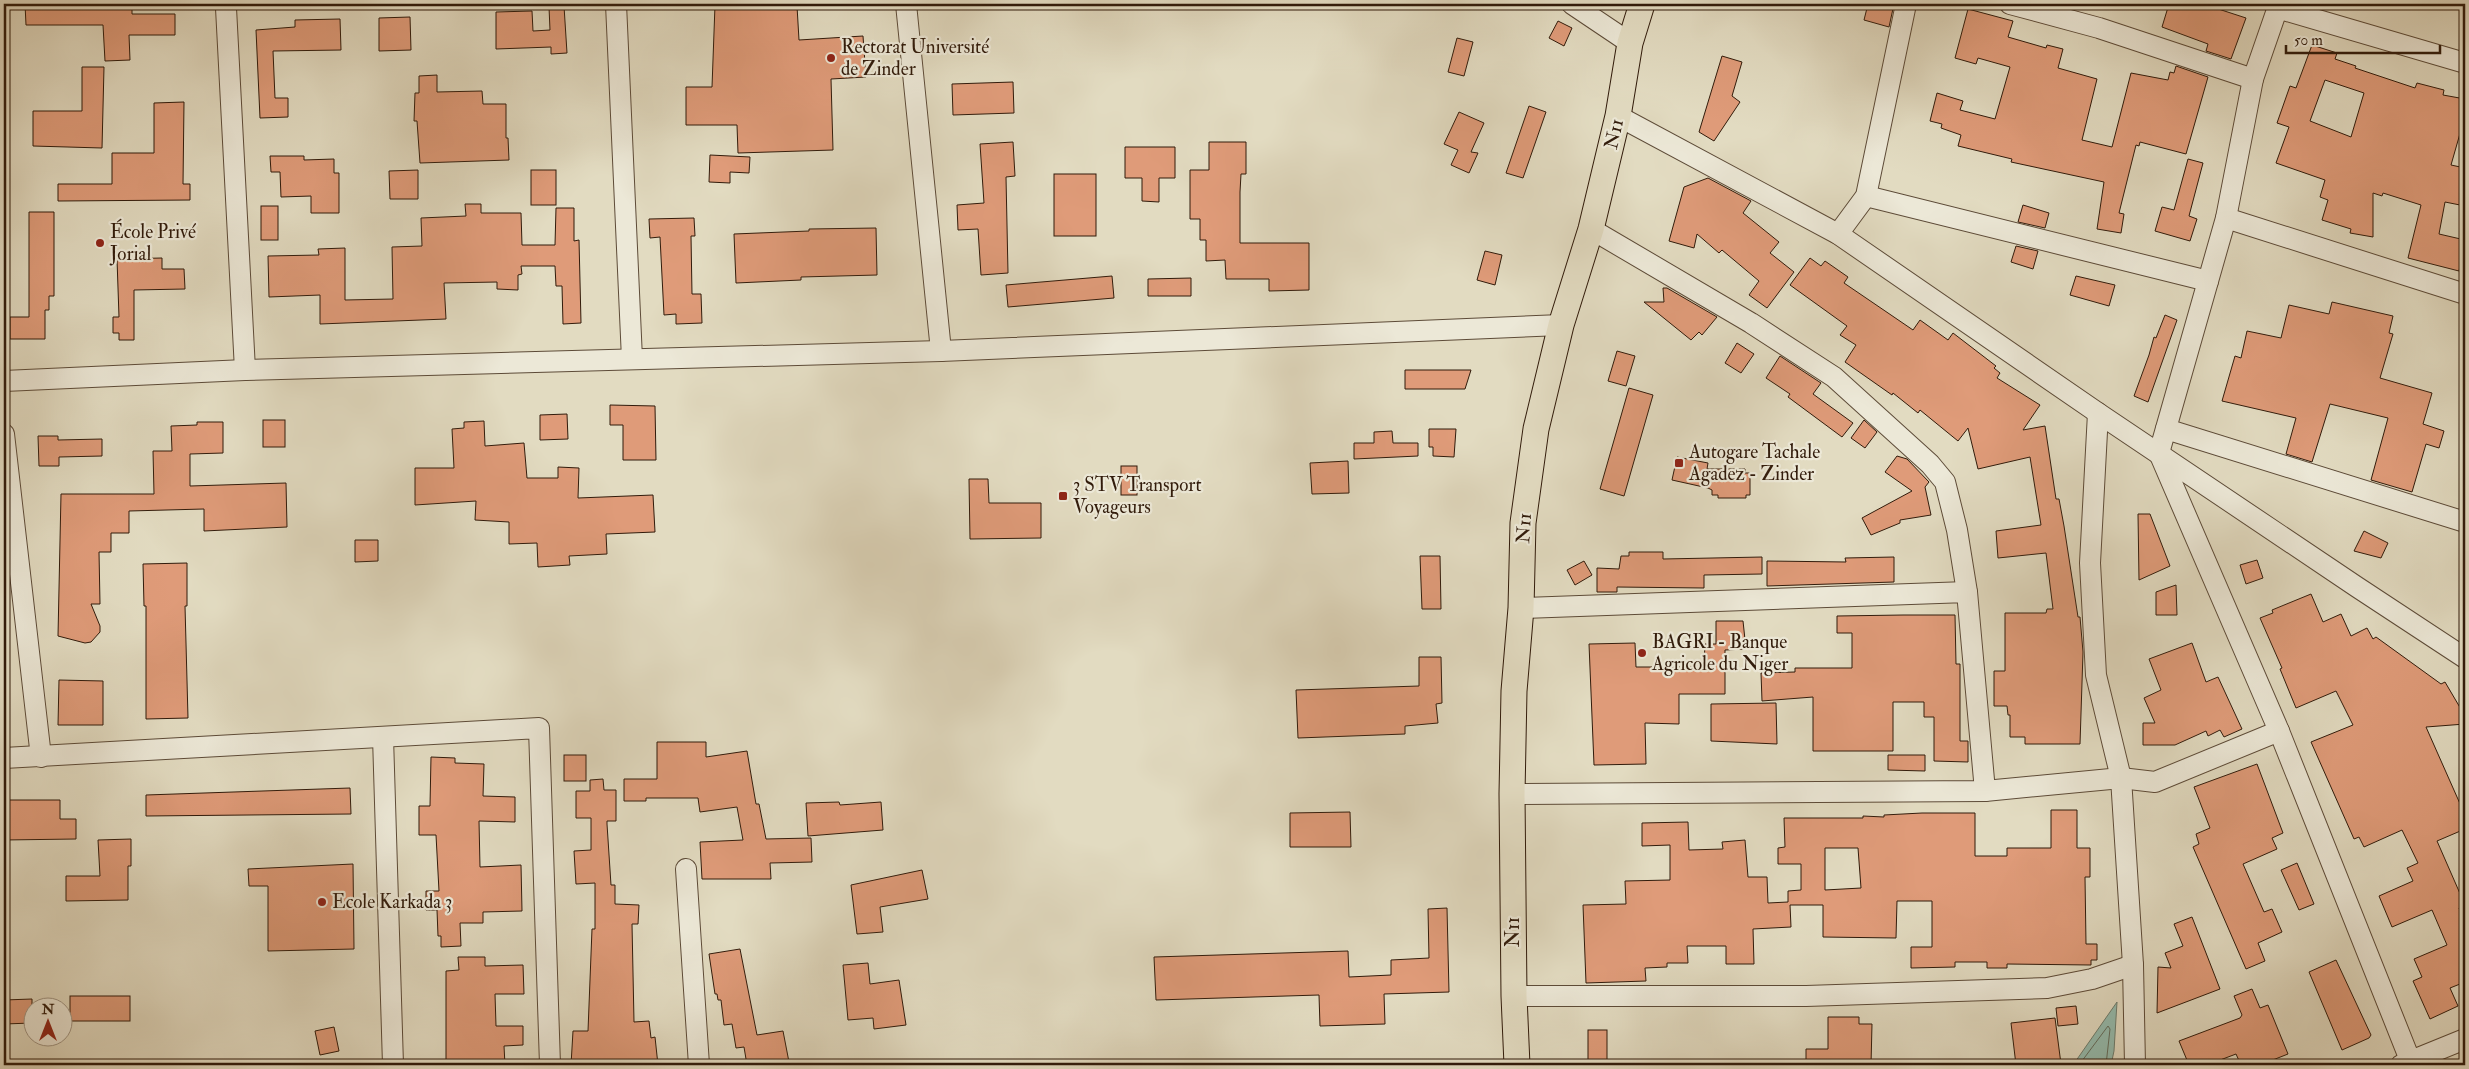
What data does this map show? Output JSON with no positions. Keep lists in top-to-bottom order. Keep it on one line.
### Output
{"streets":{"main road":["N11"]},"places":{"other":["Rectorat Université de Zinder","École Privé Jorial","BAGRI - Banque Agricole du Niger","Ecole Karkada 3"],"transit":["Autogare Tachale Agadez - Zinder","3 STV Transport Voyageurs"]},"scale_bar":"50 m","north":"top"}
